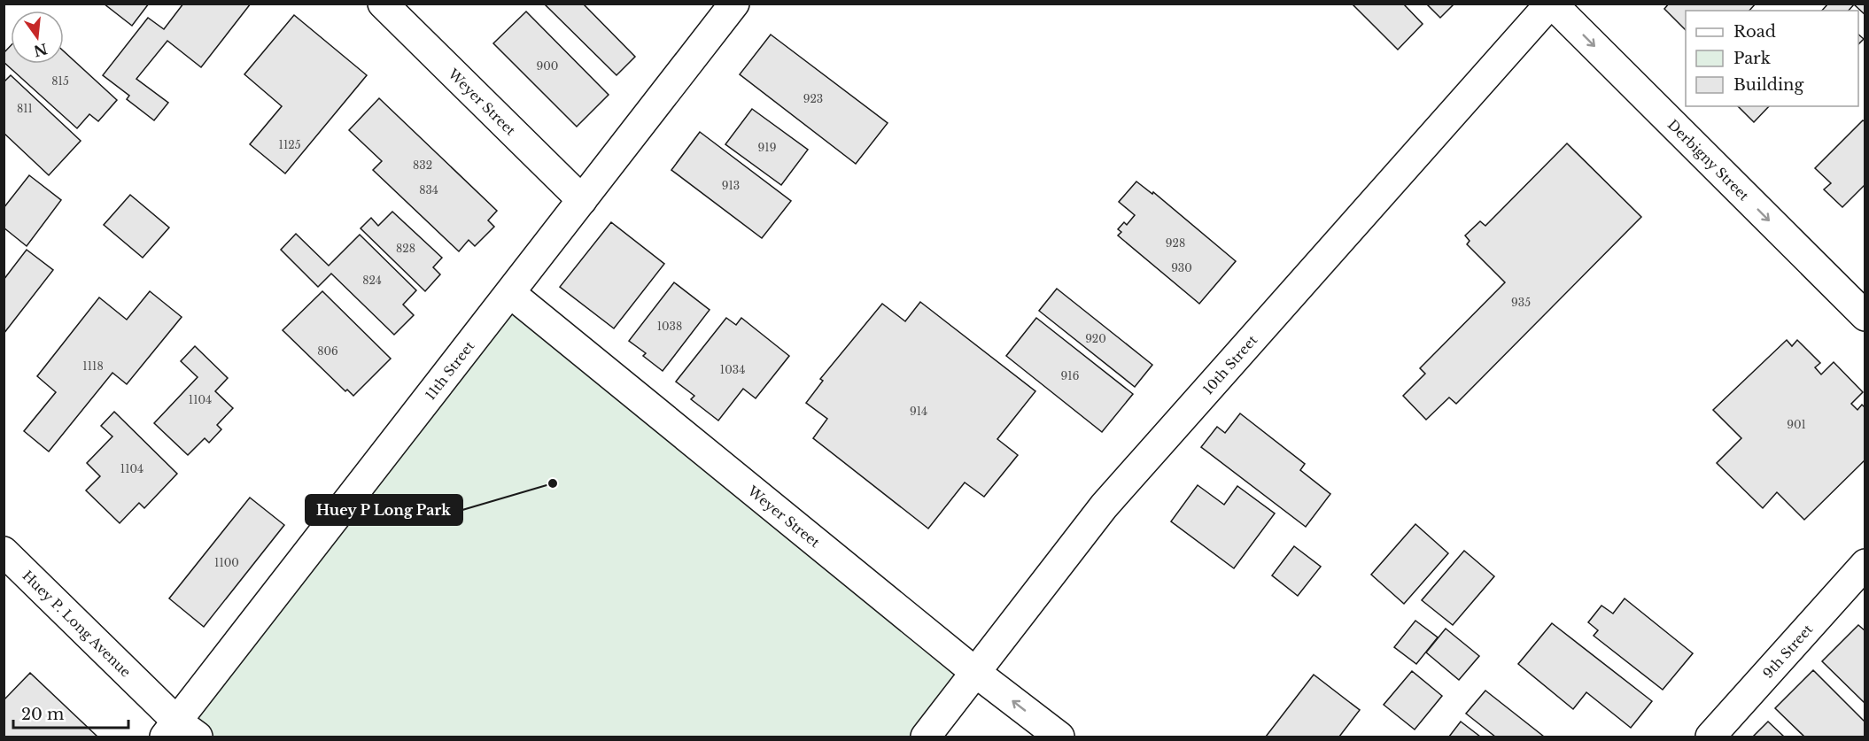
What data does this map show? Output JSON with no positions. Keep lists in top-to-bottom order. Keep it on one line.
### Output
{"streets":{"street":["Weyer Street","Derbigny Street","10th Street","11th Street","Huey P. Long Avenue","9th Street"]},"crossings":[["Weyer Street","10th Street"],["Weyer Street","11th Street"],["Derbigny Street","10th Street"],["11th Street","Huey P. Long Avenue"]],"one_way":["Derbigny Street"],"places":["Huey P Long Park"],"house_numbers":["900","815","923","811","1125","919","832","913","834","928","828","930","824","935","1038","920","806","1118","1034","916","1104","914","901","1104","1100"],"legend":["Road","Park","Building"],"scale_bar":"20 m","north":"bottom"}
